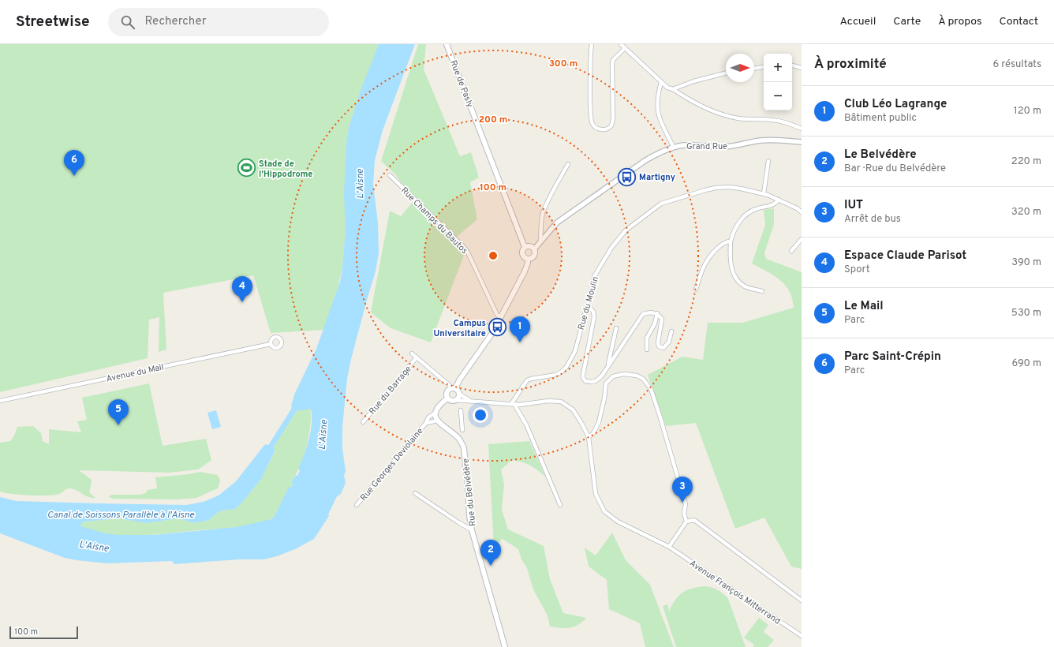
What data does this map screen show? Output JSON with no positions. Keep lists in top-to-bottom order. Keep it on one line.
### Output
{"streets":{"main road":["Rue de Pasly","Rue Georges Deviolaine","Rue du Belvédère"],"street":["Grand Rue","Rue Champs du Bautos","Rue du Moulin","Avenue du Mail","Rue du Barrage","Avenue François Mitterrand"]},"crossings":[["Rue de Pasly","Grand Rue"],["Rue du Moulin","Avenue François Mitterrand"],["Rue Georges Deviolaine","Rue du Belvédère"],["Rue Georges Deviolaine","Avenue François Mitterrand"]],"water":["L'Aisne","Canal de Soissons Parallèle à l'Aisne"],"places":{"sports":["Stade de l'Hippodrome"],"bus stop":["Martigny","Campus Universitaire"]},"scale_bar":"100 m","north":"right","page":{"header":"Streetwise","search":"Rechercher","nav":["Accueil","Carte","À propos","Contact"],"heading":["À proximité","6 résultats"],"map_buttons":["+","−"],"list":[{"mark":"1","name":"Club Léo Lagrange","note":"Bâtiment public","value":"120 m"},{"mark":"2","name":"Le Belvédère","note":"Bar · Rue du Belvédère","value":"220 m"},{"mark":"3","name":"IUT","note":"Arrêt de bus","value":"320 m"},{"mark":"4","name":"Espace Claude Parisot","note":"Sport","value":"390 m"},{"mark":"5","name":"Le Mail","note":"Parc","value":"530 m"},{"mark":"6","name":"Parc Saint-Crépin","note":"Parc","value":"690 m"}],"pins":["6","4","1","5","3","2"],"scale":"100 m"},"rings":["300 m","200 m","100 m"]}
